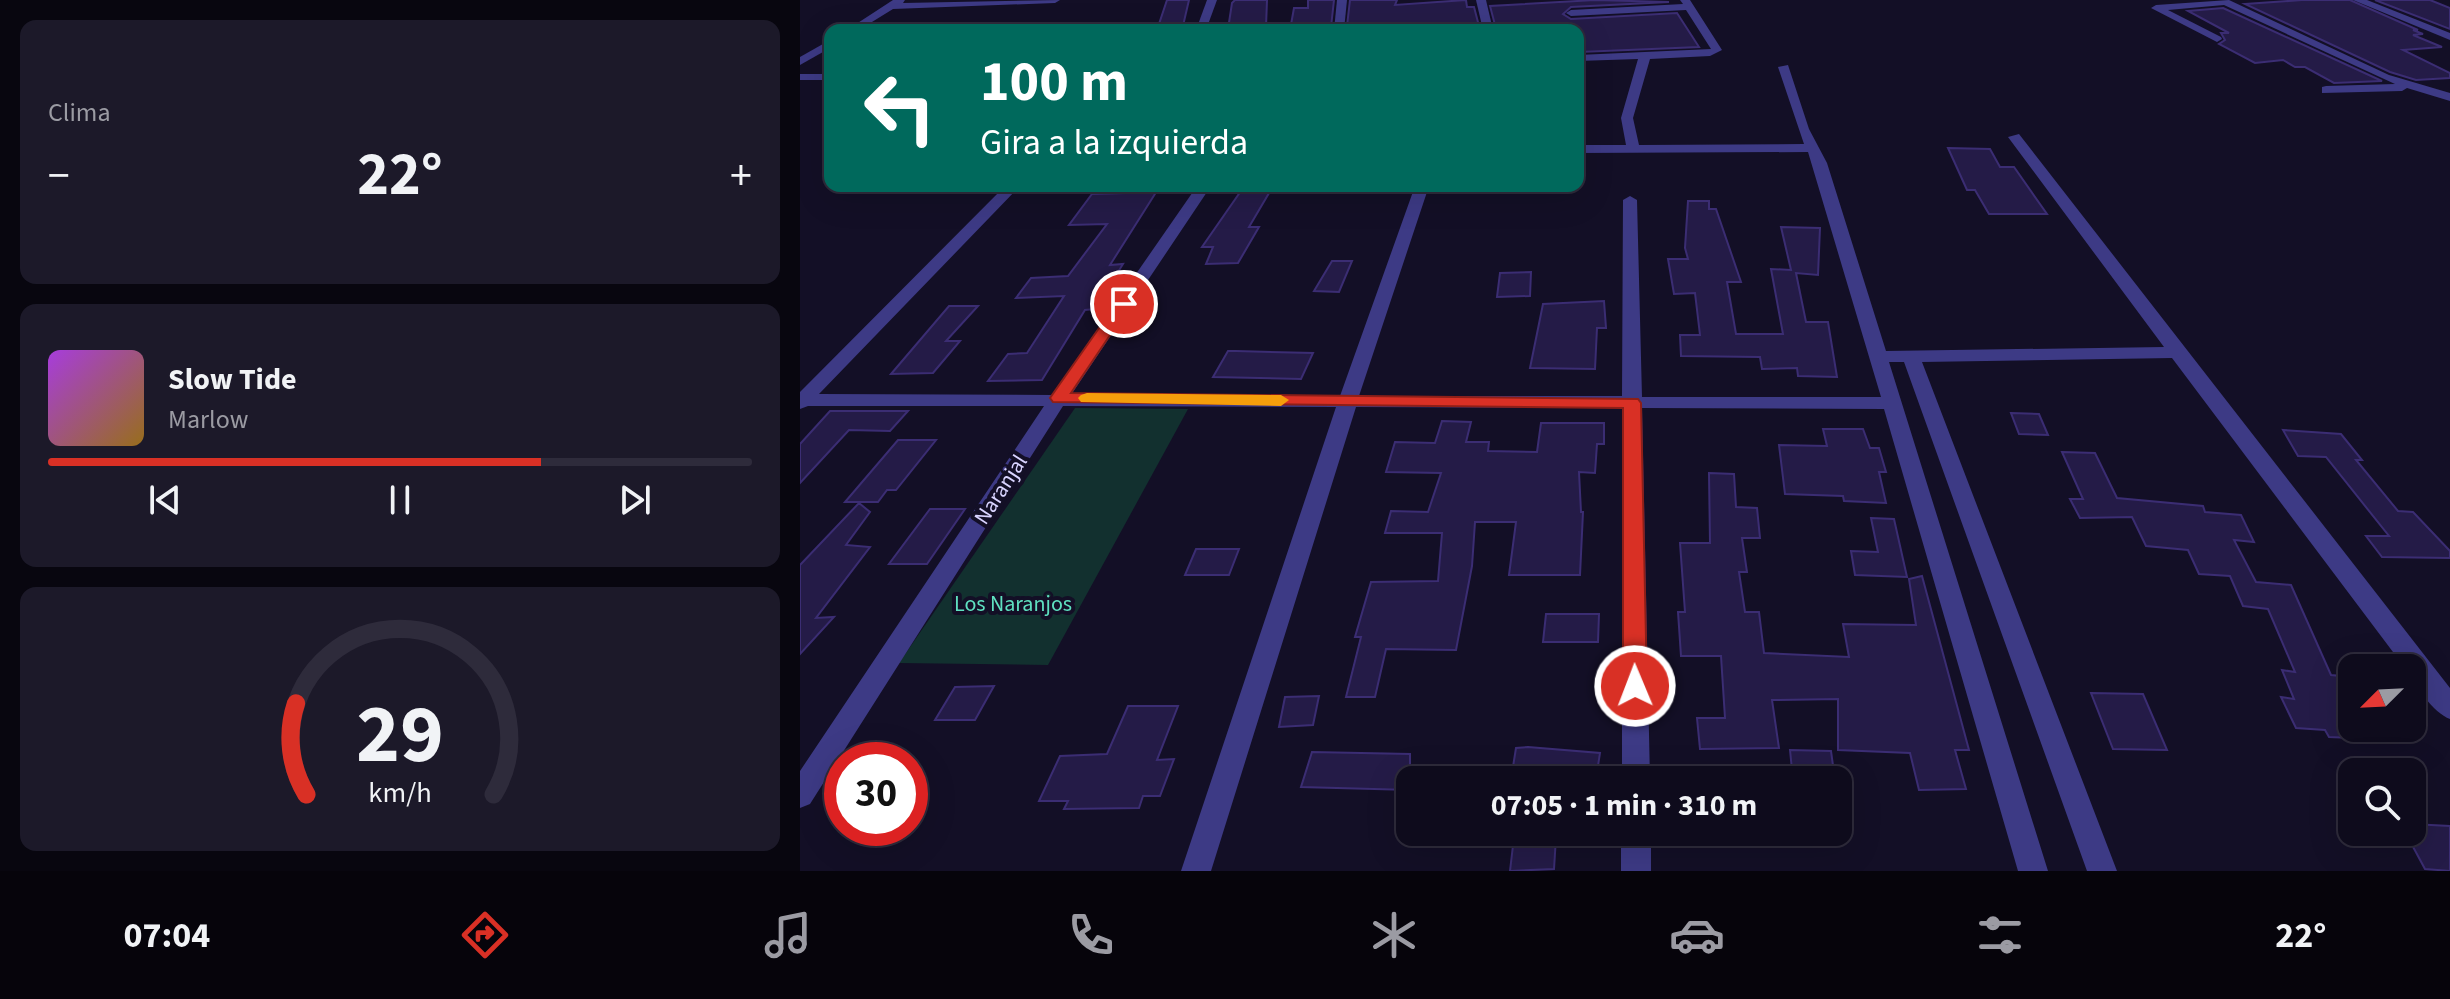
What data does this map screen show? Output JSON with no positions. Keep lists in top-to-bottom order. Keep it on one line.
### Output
{"streets":{"street":["Naranjal"]},"parks":["Los Naranjos"],"north":"bottom left","page":{"tile":"Clima","turn":["100 m","Gira a la izquierda"],"heat":["−","22°","+"],"song":["Slow Tide","Marlow"],"limit":"30","trip":"07:05 · 1 min · 310 m","tabs":["07:04","22°"],"gauge":["29","km/h"]}}
